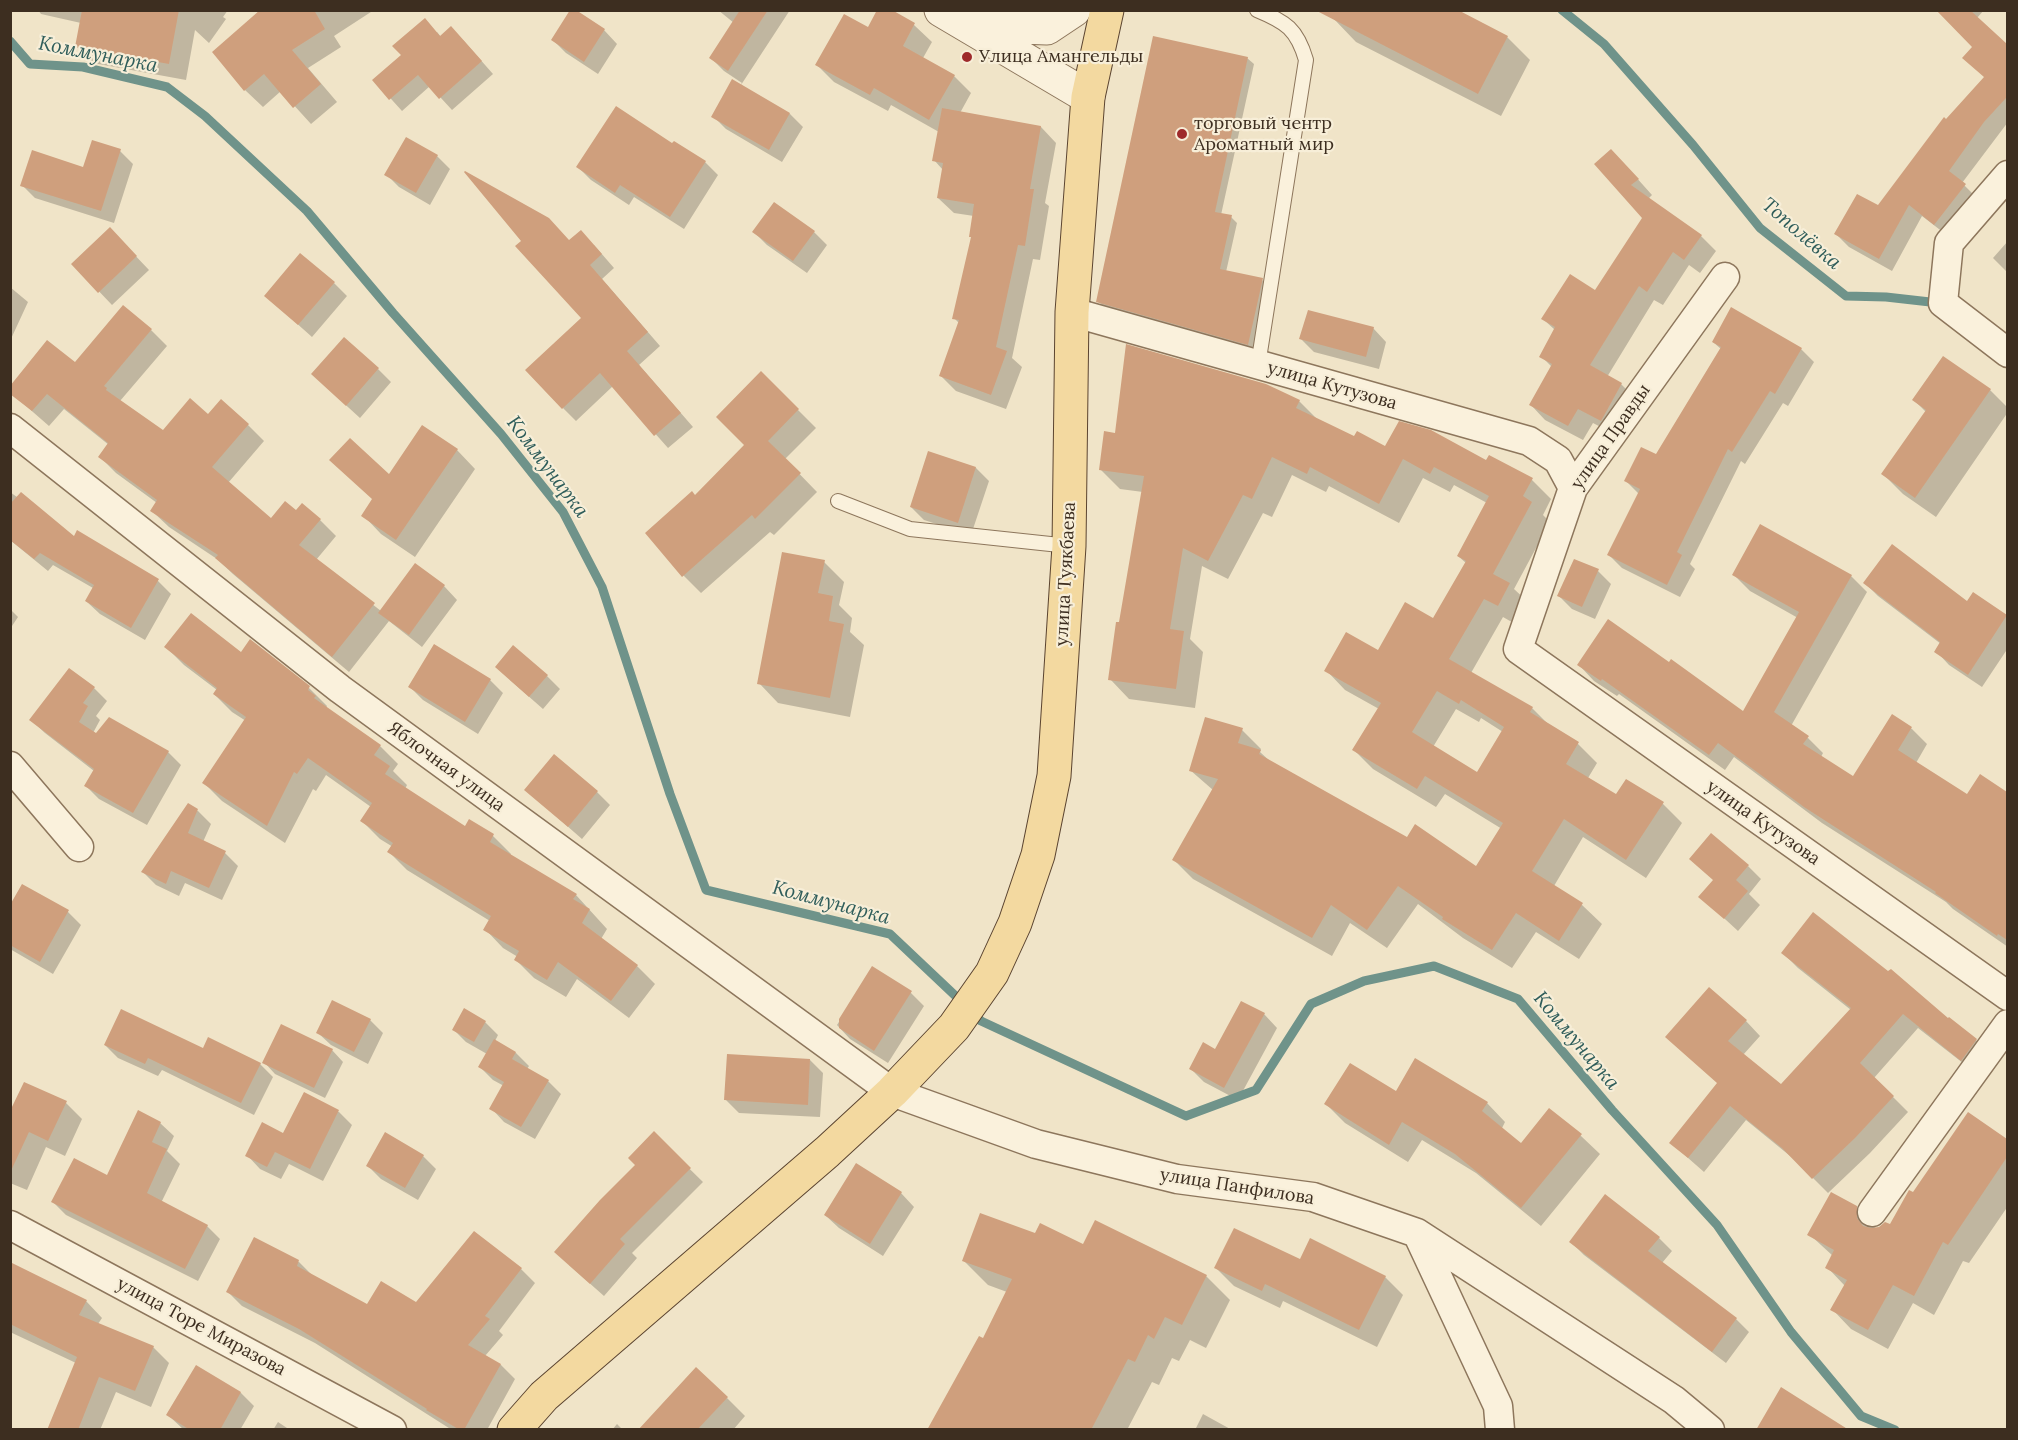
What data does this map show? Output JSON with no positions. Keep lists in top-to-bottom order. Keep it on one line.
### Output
{"streets":{"main road":["улица Туякбаева"],"street":["улица Кутузова","улица Правды","Яблочная улица","улица Панфилова","улица Торе Миразова"]},"crossings":[["улица Кутузова","улица Правды"],["улица Кутузова","улица Туякбаева"],["улица Туякбаева","Яблочная улица"],["улица Туякбаева","улица Панфилова"],["Яблочная улица","улица Панфилова"]],"water":["Коммунарка","Тополёвка"],"places":["Улица Амангельды","торговый чентр Ароматный мир"]}
